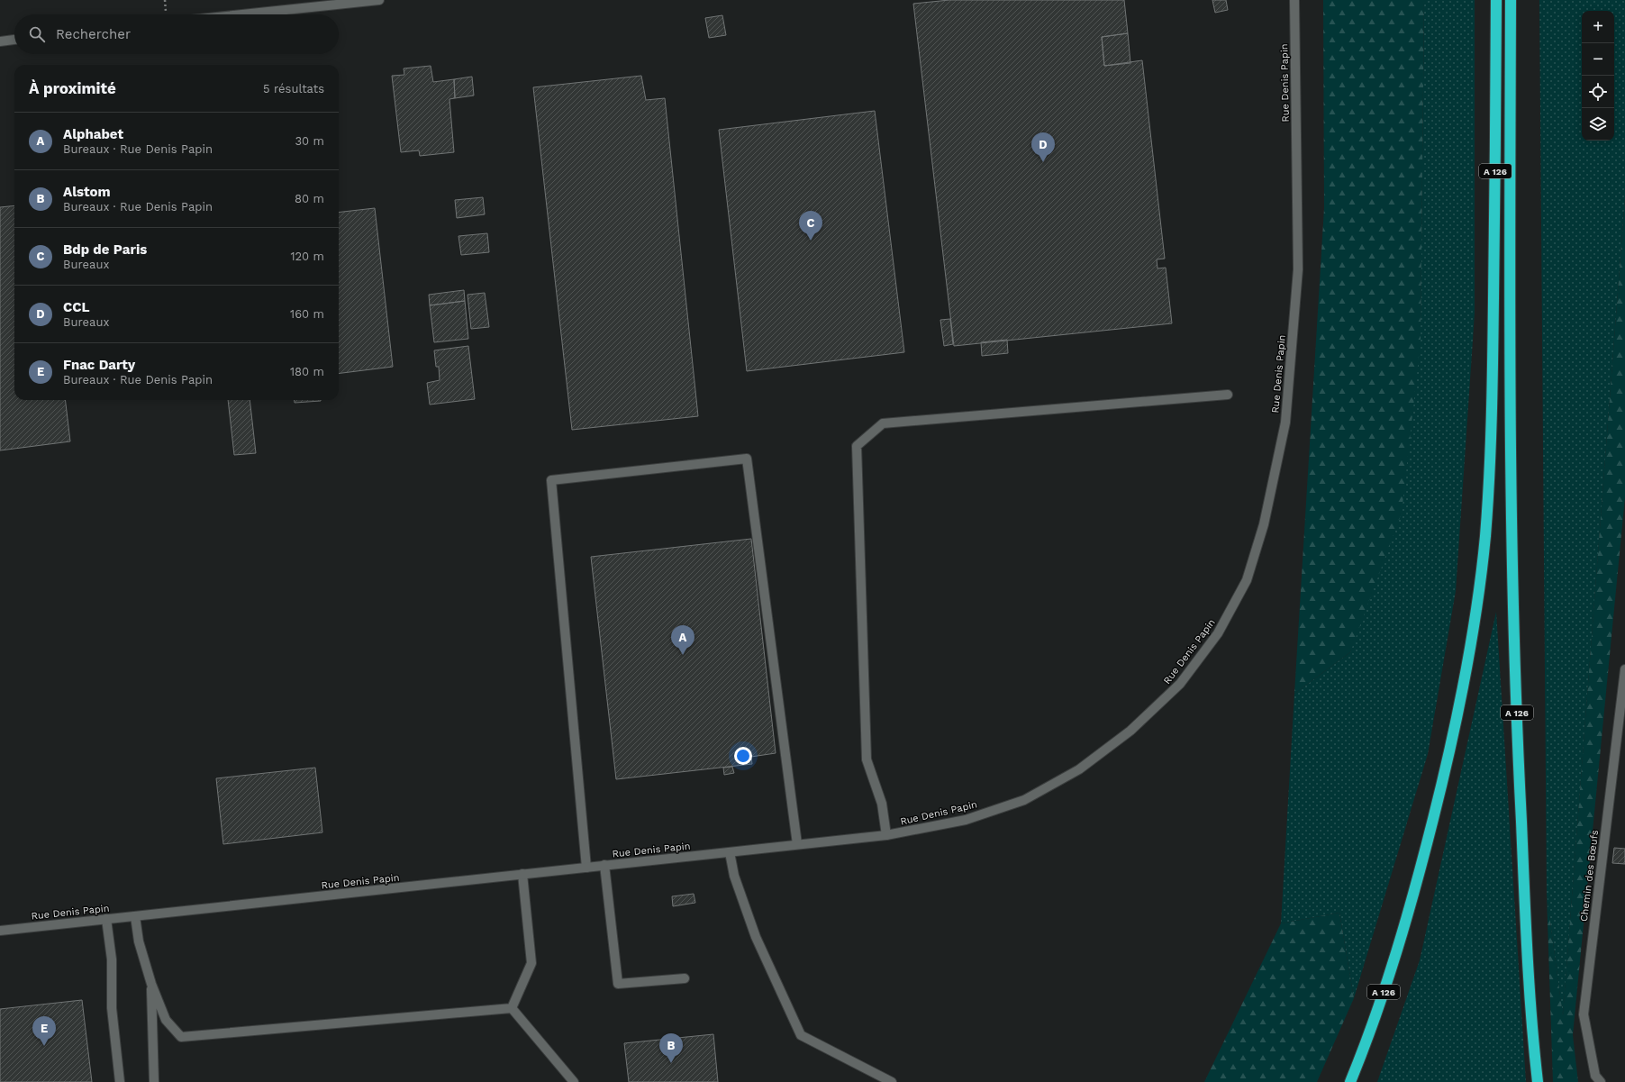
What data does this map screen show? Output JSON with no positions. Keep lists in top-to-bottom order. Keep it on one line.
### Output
{"streets":{"highway":["A 126"],"street":["Rue Denis Papin","Chemin des Bœufs"]},"page":{"map_buttons":["+","−"],"search":"Rechercher","heading":["À proximité","5 résultats"],"list":[{"mark":"A","name":"Alphabet","note":"Bureaux · Rue Denis Papin","value":"30 m"},{"mark":"B","name":"Alstom","note":"Bureaux · Rue Denis Papin","value":"80 m"},{"mark":"C","name":"Bdp de Paris","note":"Bureaux","value":"120 m"},{"mark":"D","name":"CCL","note":"Bureaux","value":"160 m"},{"mark":"E","name":"Fnac Darty","note":"Bureaux · Rue Denis Papin","value":"180 m"}],"pins":["D","C","A","E","B"]}}
